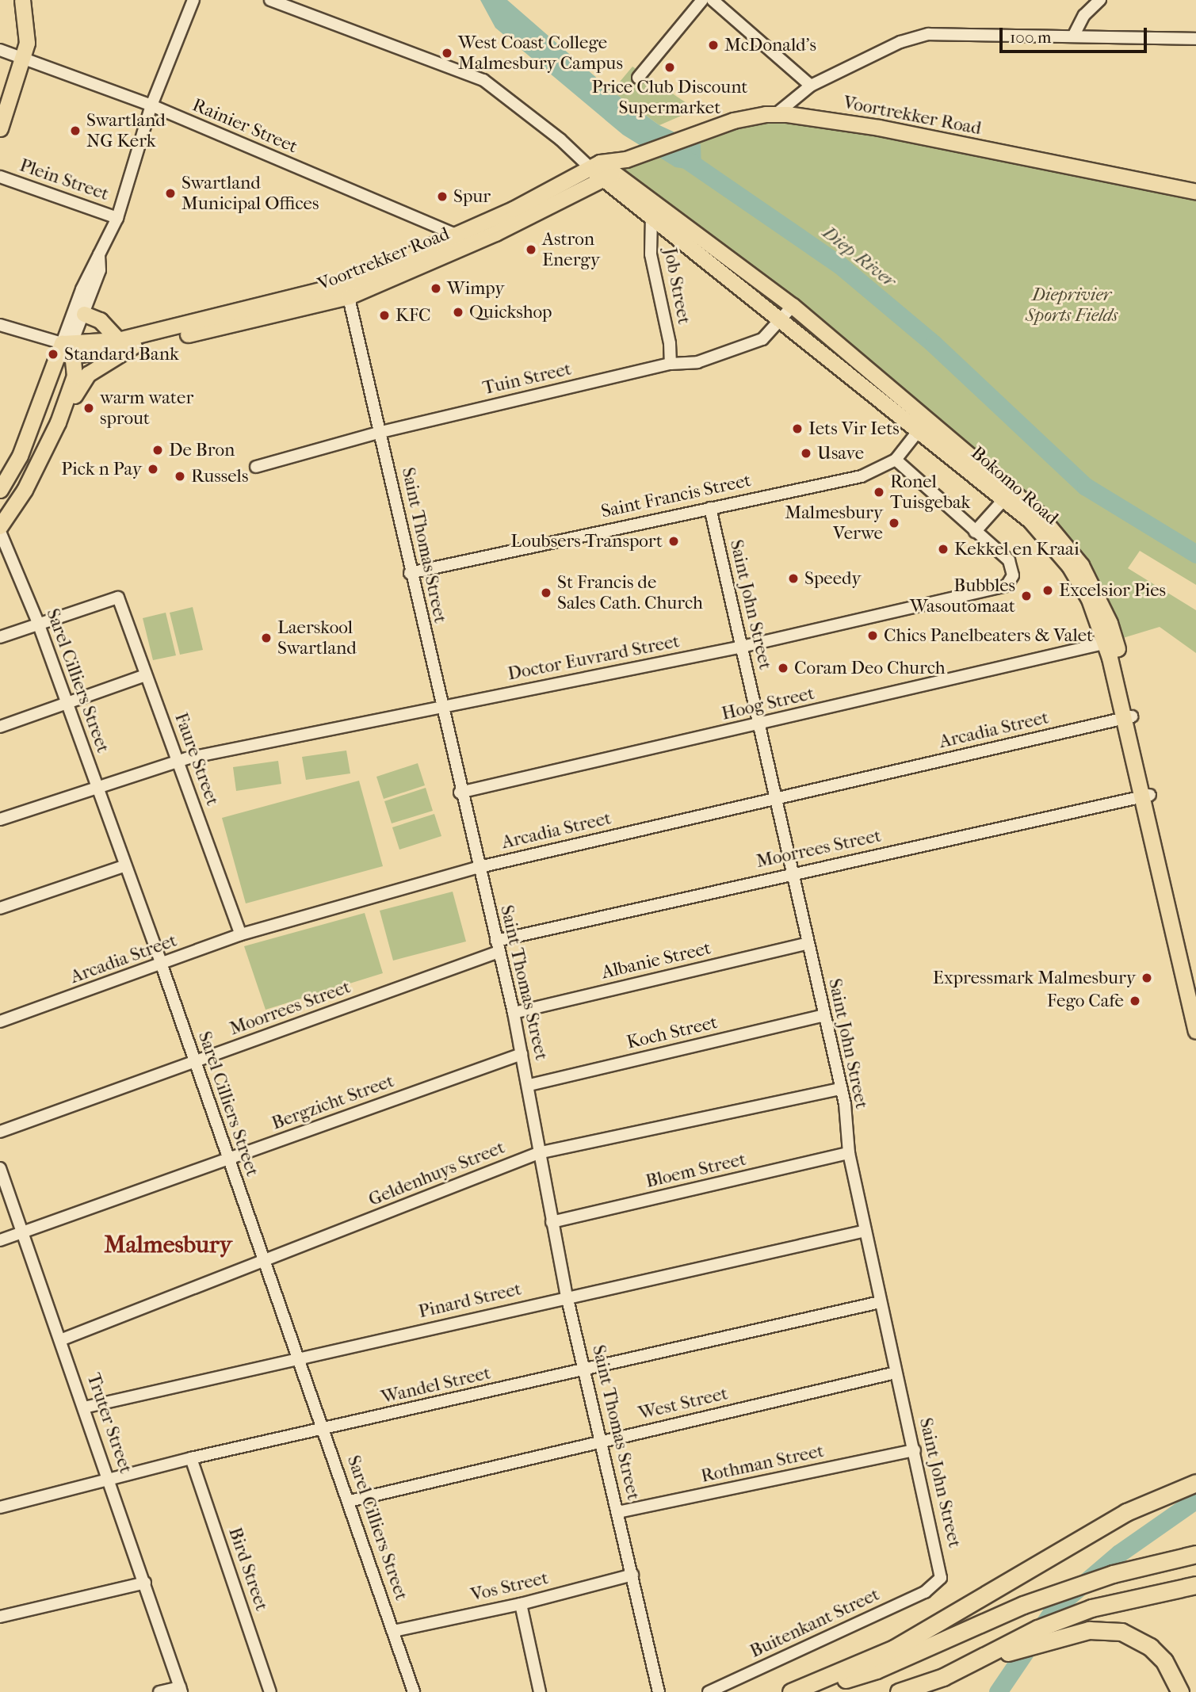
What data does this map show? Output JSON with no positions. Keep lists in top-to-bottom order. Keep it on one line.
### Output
{"streets":{"main road":["Voortrekker Road","Bokomo Road"],"street":["Rainier Street","Plein Street","Job Street","Tuin Street","Saint Francis Street","Saint Thomas Street","Saint John Street","Doctor Euvrard Street","Sarel Cilliers Street","Hoog Street","Arcadia Street","Faure Street","Moorrees Street","Albanie Street","Koch Street","Bergzicht Street","Bloem Street","Geldenhuys Street","Pinard Street","Wandel Street","West Street","Truter Street","Rothman Street","Bird Street","Vos Street","Buitenkant Street"]},"crossings":[["Voortrekker Road","Rainier Street"],["Voortrekker Road","Bokomo Road"],["Voortrekker Road","Saint Thomas Street"],["Job Street","Tuin Street"],["Job Street","Bokomo Road"],["Tuin Street","Bokomo Road"],["Tuin Street","Saint Thomas Street"],["Bokomo Road","Saint Francis Street"],["Bokomo Road","Hoog Street"],["Bokomo Road","Arcadia Street"],["Bokomo Road","Moorrees Street"],["Saint Francis Street","Saint Thomas Street"],["Saint Francis Street","Saint John Street"],["Saint Thomas Street","Doctor Euvrard Street"],["Saint Thomas Street","Hoog Street"],["Saint Thomas Street","Arcadia Street"],["Saint Thomas Street","Moorrees Street"],["Saint Thomas Street","Albanie Street"],["Saint Thomas Street","Koch Street"],["Saint Thomas Street","Bergzicht Street"],["Saint Thomas Street","Bloem Street"],["Saint Thomas Street","Geldenhuys Street"],["Saint Thomas Street","Pinard Street"],["Saint Thomas Street","Wandel Street"],["Saint Thomas Street","West Street"],["Saint Thomas Street","Rothman Street"],["Saint Thomas Street","Vos Street"],["Saint John Street","Doctor Euvrard Street"],["Saint John Street","Hoog Street"],["Saint John Street","Arcadia Street"],["Saint John Street","Moorrees Street"],["Saint John Street","Albanie Street"],["Saint John Street","Koch Street"],["Saint John Street","Bloem Street"],["Saint John Street","Geldenhuys Street"],["Saint John Street","Pinard Street"],["Saint John Street","Wandel Street"],["Saint John Street","West Street"],["Saint John Street","Rothman Street"],["Saint John Street","Buitenkant Street"],["Doctor Euvrard Street","Sarel Cilliers Street"],["Doctor Euvrard Street","Faure Street"],["Sarel Cilliers Street","Arcadia Street"],["Sarel Cilliers Street","Faure Street"],["Sarel Cilliers Street","Moorrees Street"],["Sarel Cilliers Street","Bergzicht Street"],["Sarel Cilliers Street","Geldenhuys Street"],["Sarel Cilliers Street","Pinard Street"],["Sarel Cilliers Street","Wandel Street"],["Sarel Cilliers Street","West Street"],["Sarel Cilliers Street","Vos Street"],["Arcadia Street","Faure Street"],["Bergzicht Street","Truter Street"],["Geldenhuys Street","Truter Street"],["Pinard Street","Truter Street"],["Wandel Street","Truter Street"],["Wandel Street","Bird Street"]],"districts":["Malmesbury"],"water":["Diep River"],"parks":["Dieprivier Sports Fields"],"places":["McDonald's","West Coast College Malmesbury Campus","Price Club Discount Supermarket","Swartland NG Kerk","Swartland Municipal Offices","Spur","Astron Energy","Wimpy","Quickshop","KFC","Standard Bank","warm water sprout","Iets Vir Iets","De Bron","Usave","Pick n Pay","Russels","Ronel Tuisgebak","Malmesbury Verwe","Loubsers Transport","Kekkel en Kraai","Speedy","Excelsior Pies","St Francis de Sales Cath. Church","Bubbles Wasoutomaat","Chics Panelbeaters & Valet","Laerskool Swartland","Coram Deo Church","Expressmark Malmesbury","Fego Cafe"],"scale_bar":"100 m"}
